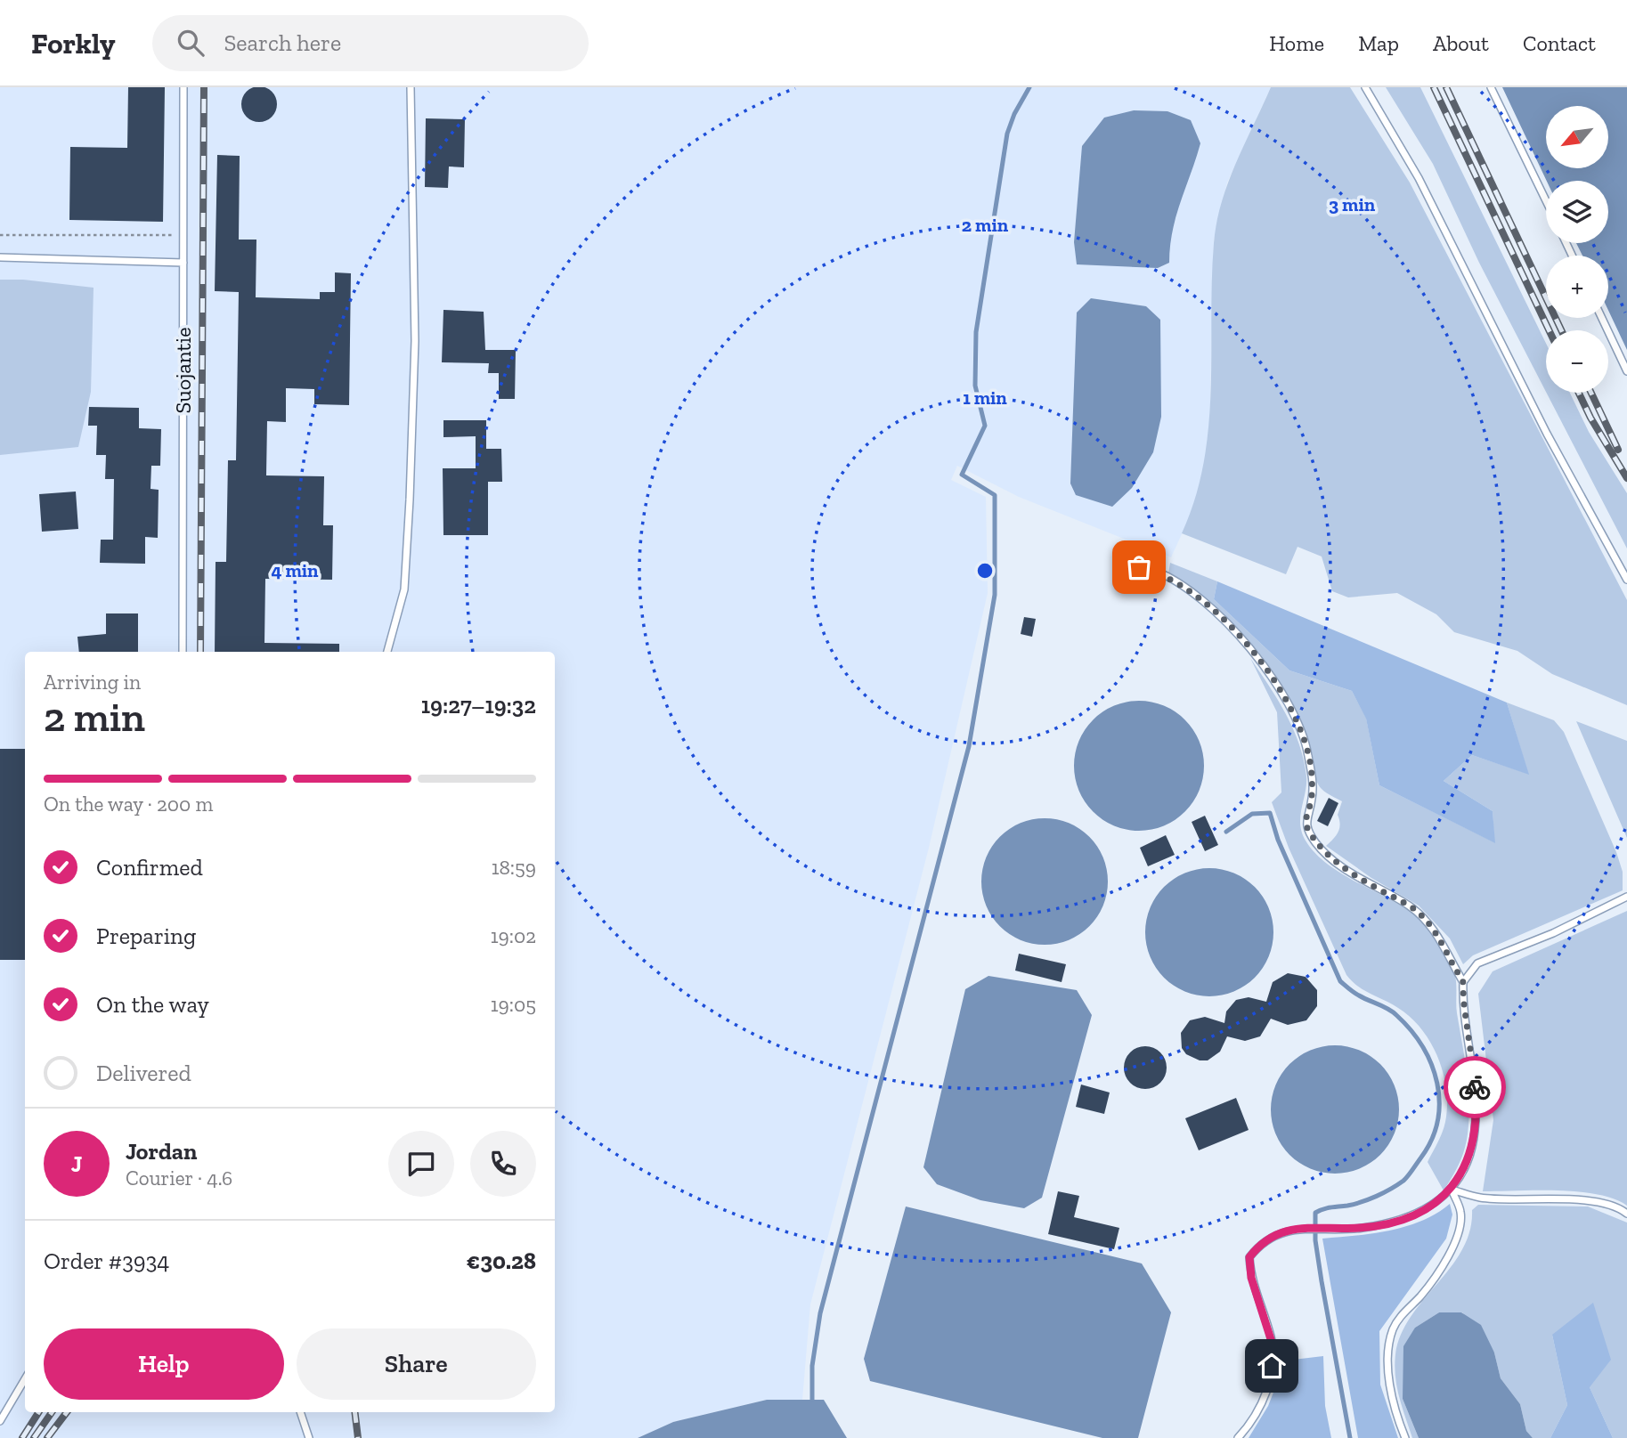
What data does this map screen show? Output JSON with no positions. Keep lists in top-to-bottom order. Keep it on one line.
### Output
{"streets":{"lane":["Suojantie"]},"north":"bottom left","page":{"header":"Forkly","search":"Search here","nav":["Home","Map","About","Contact"],"map_buttons":["+","−"],"heading":["2 min","Arriving in","19:27–19:32"],"panel":["Jordan","Courier · 4.6","Order #3934","€30.28"],"bar":"On the way · 200 m","list":[["Confirmed","18:59"],["Preparing","19:02"],["On the way","19:05"],"Delivered"],"round":"J","buttons":["Help","Share"]},"rings":["3 min","2 min","1 min","4 min"]}
